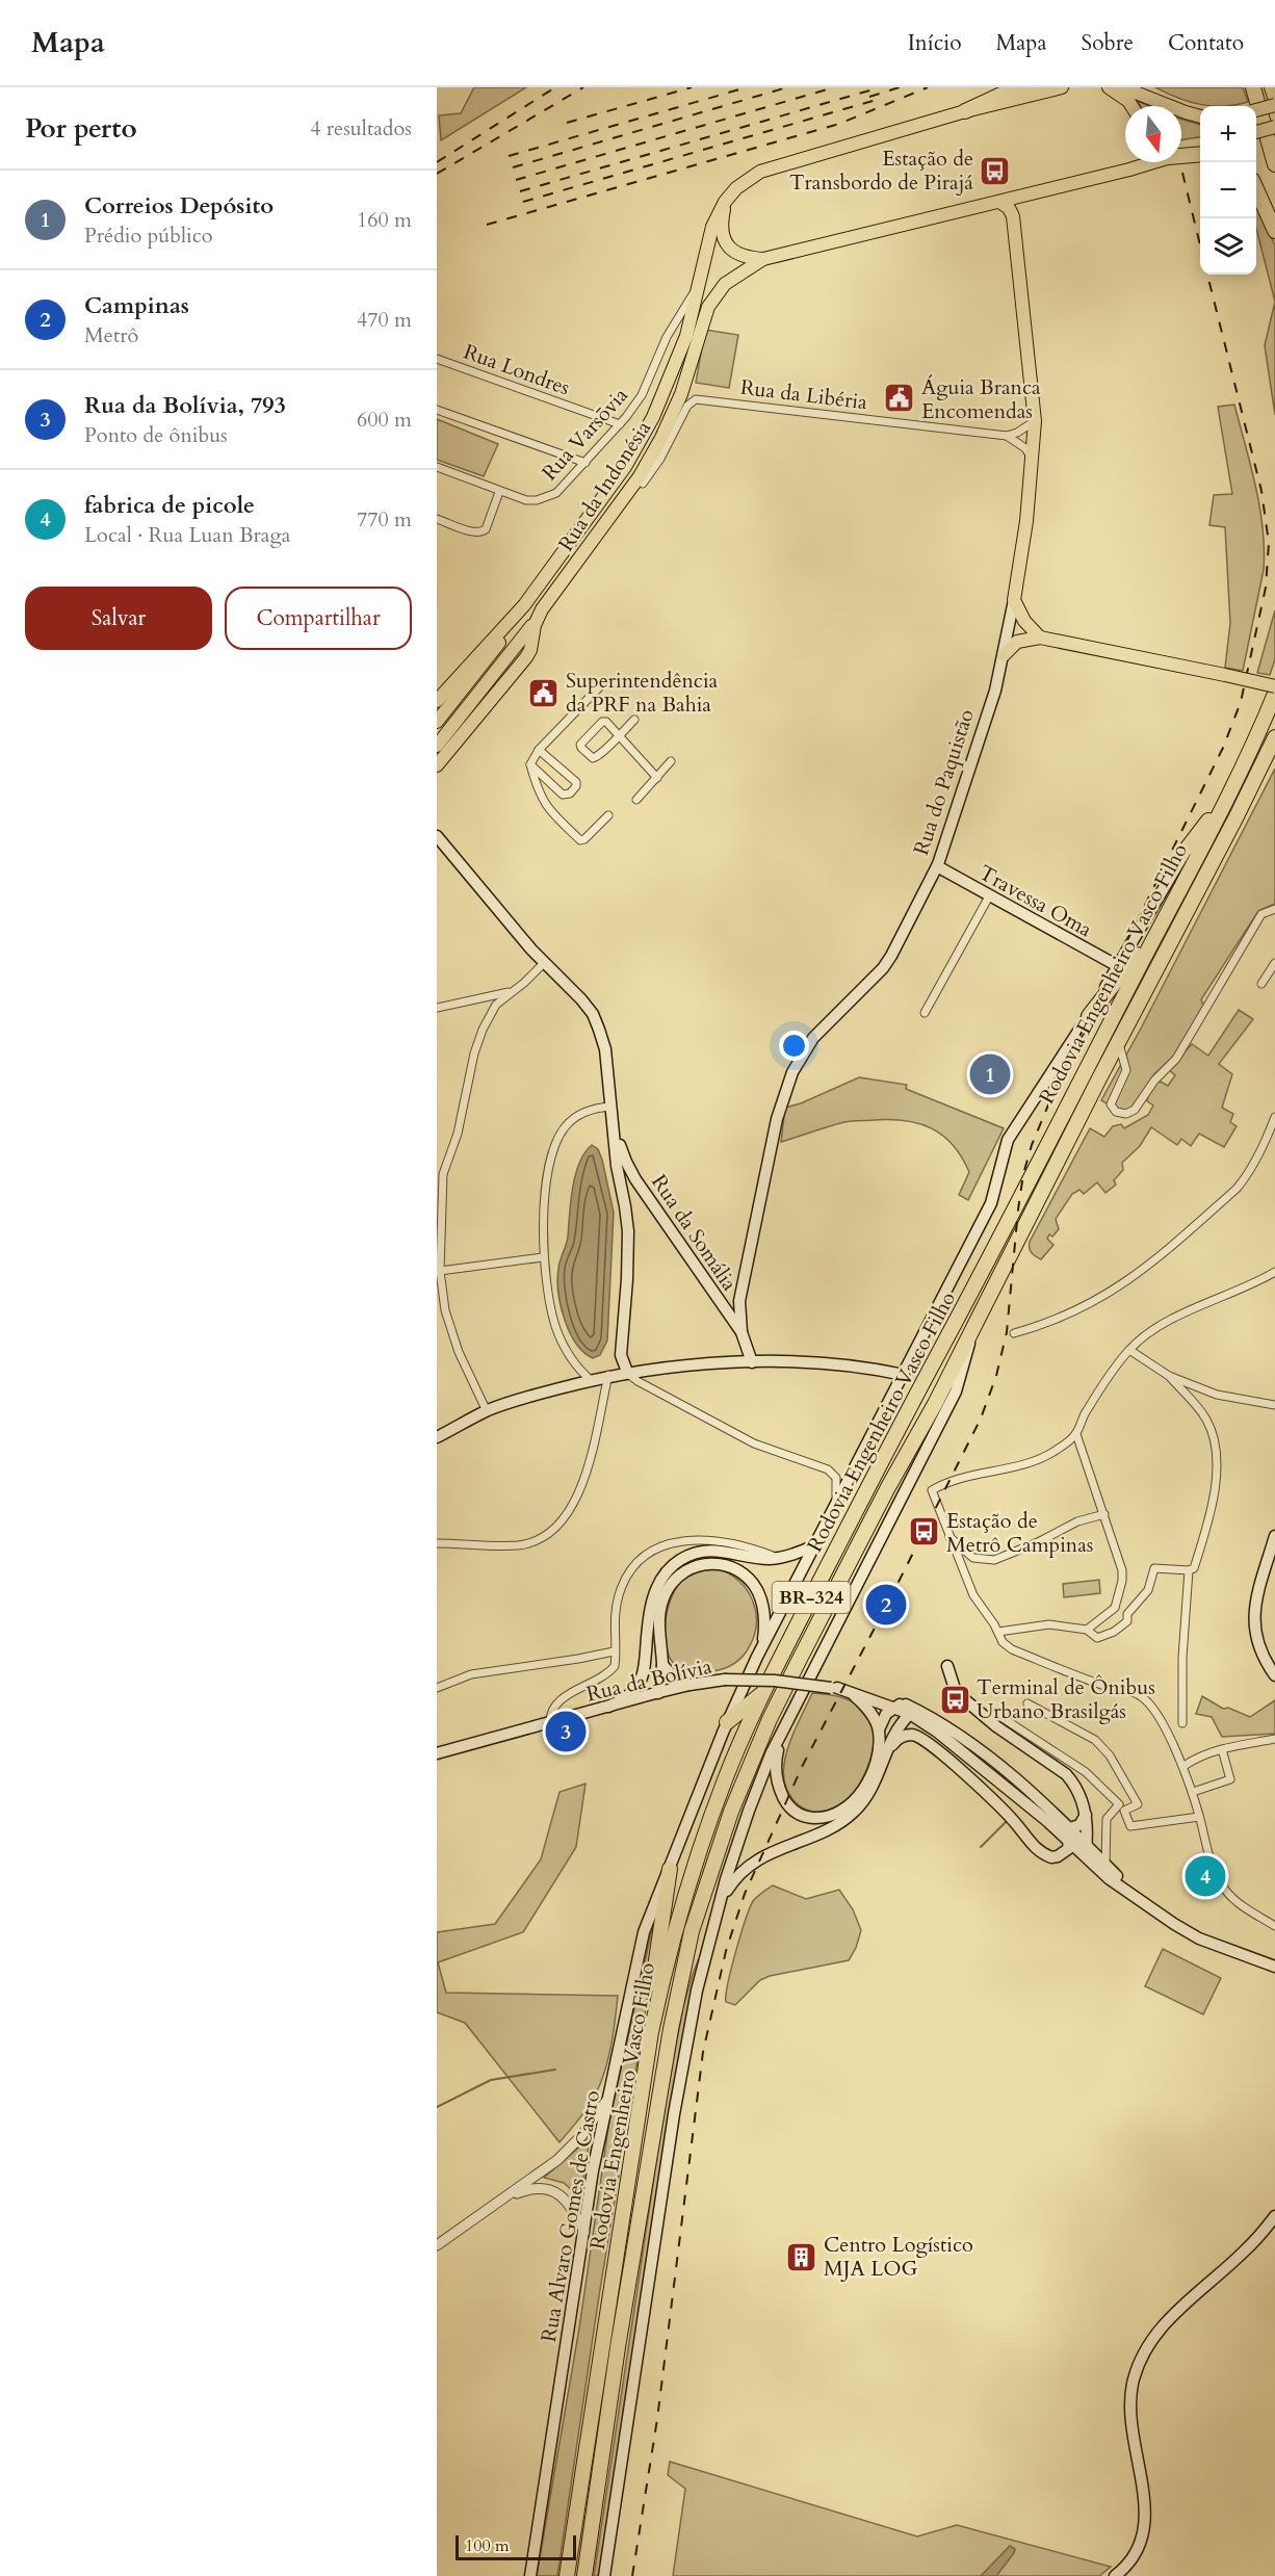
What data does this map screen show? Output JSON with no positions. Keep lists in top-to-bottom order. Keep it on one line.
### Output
{"streets":{"highway":["Rodovia Engenheiro Vasco Filho","BR-324"],"main road":["Rua da Indonésia","Rua do Paquistão","Travessa Oma","Rua da Somália","Rua da Bolívia","Rua Alvaro Gomes de Castro"],"street":["Rua Londres","Rua da Libéria","Rua Varsōvia"]},"crossings":[["Rua Londres","Rua Varsōvia"],["Rua Varsōvia","Rua da Indonésia"],["Rua da Indonésia","Rua do Paquistão"],["Rua do Paquistão","Travessa Oma"],["Rua do Paquistão","Rua da Somália"],["Travessa Oma","Rodovia Engenheiro Vasco Filho"],["Rodovia Engenheiro Vasco Filho","Rua Alvaro Gomes de Castro"]],"places":{"bus stop":["Estação de Transbordo de Pirajá","Estação de Metrô Campinas","Terminal de Ônibus Urbano Brasilgás"],"public building":["Águia Branca Encomendas","Superintendência da PRF na Bahia"],"building":["Centro Logístico MJA LOG"]},"scale_bar":"100 m","north":"bottom","page":{"header":"Mapa","nav":["Início","Mapa","Sobre","Contato"],"heading":["Por perto","4 resultados"],"map_buttons":["+","−"],"list":[{"mark":"1","name":"Correios Depósito","note":"Prédio público","value":"160 m"},{"mark":"2","name":"Campinas","note":"Metrô","value":"470 m"},{"mark":"3","name":"Rua da Bolívia, 793","note":"Ponto de ônibus","value":"600 m"},{"mark":"4","name":"fabrica de picole","note":"Local · Rua Luan Braga","value":"770 m"}],"buttons":["Salvar","Compartilhar"],"pins":["1","2","3","4"],"scale":"100 m"}}
